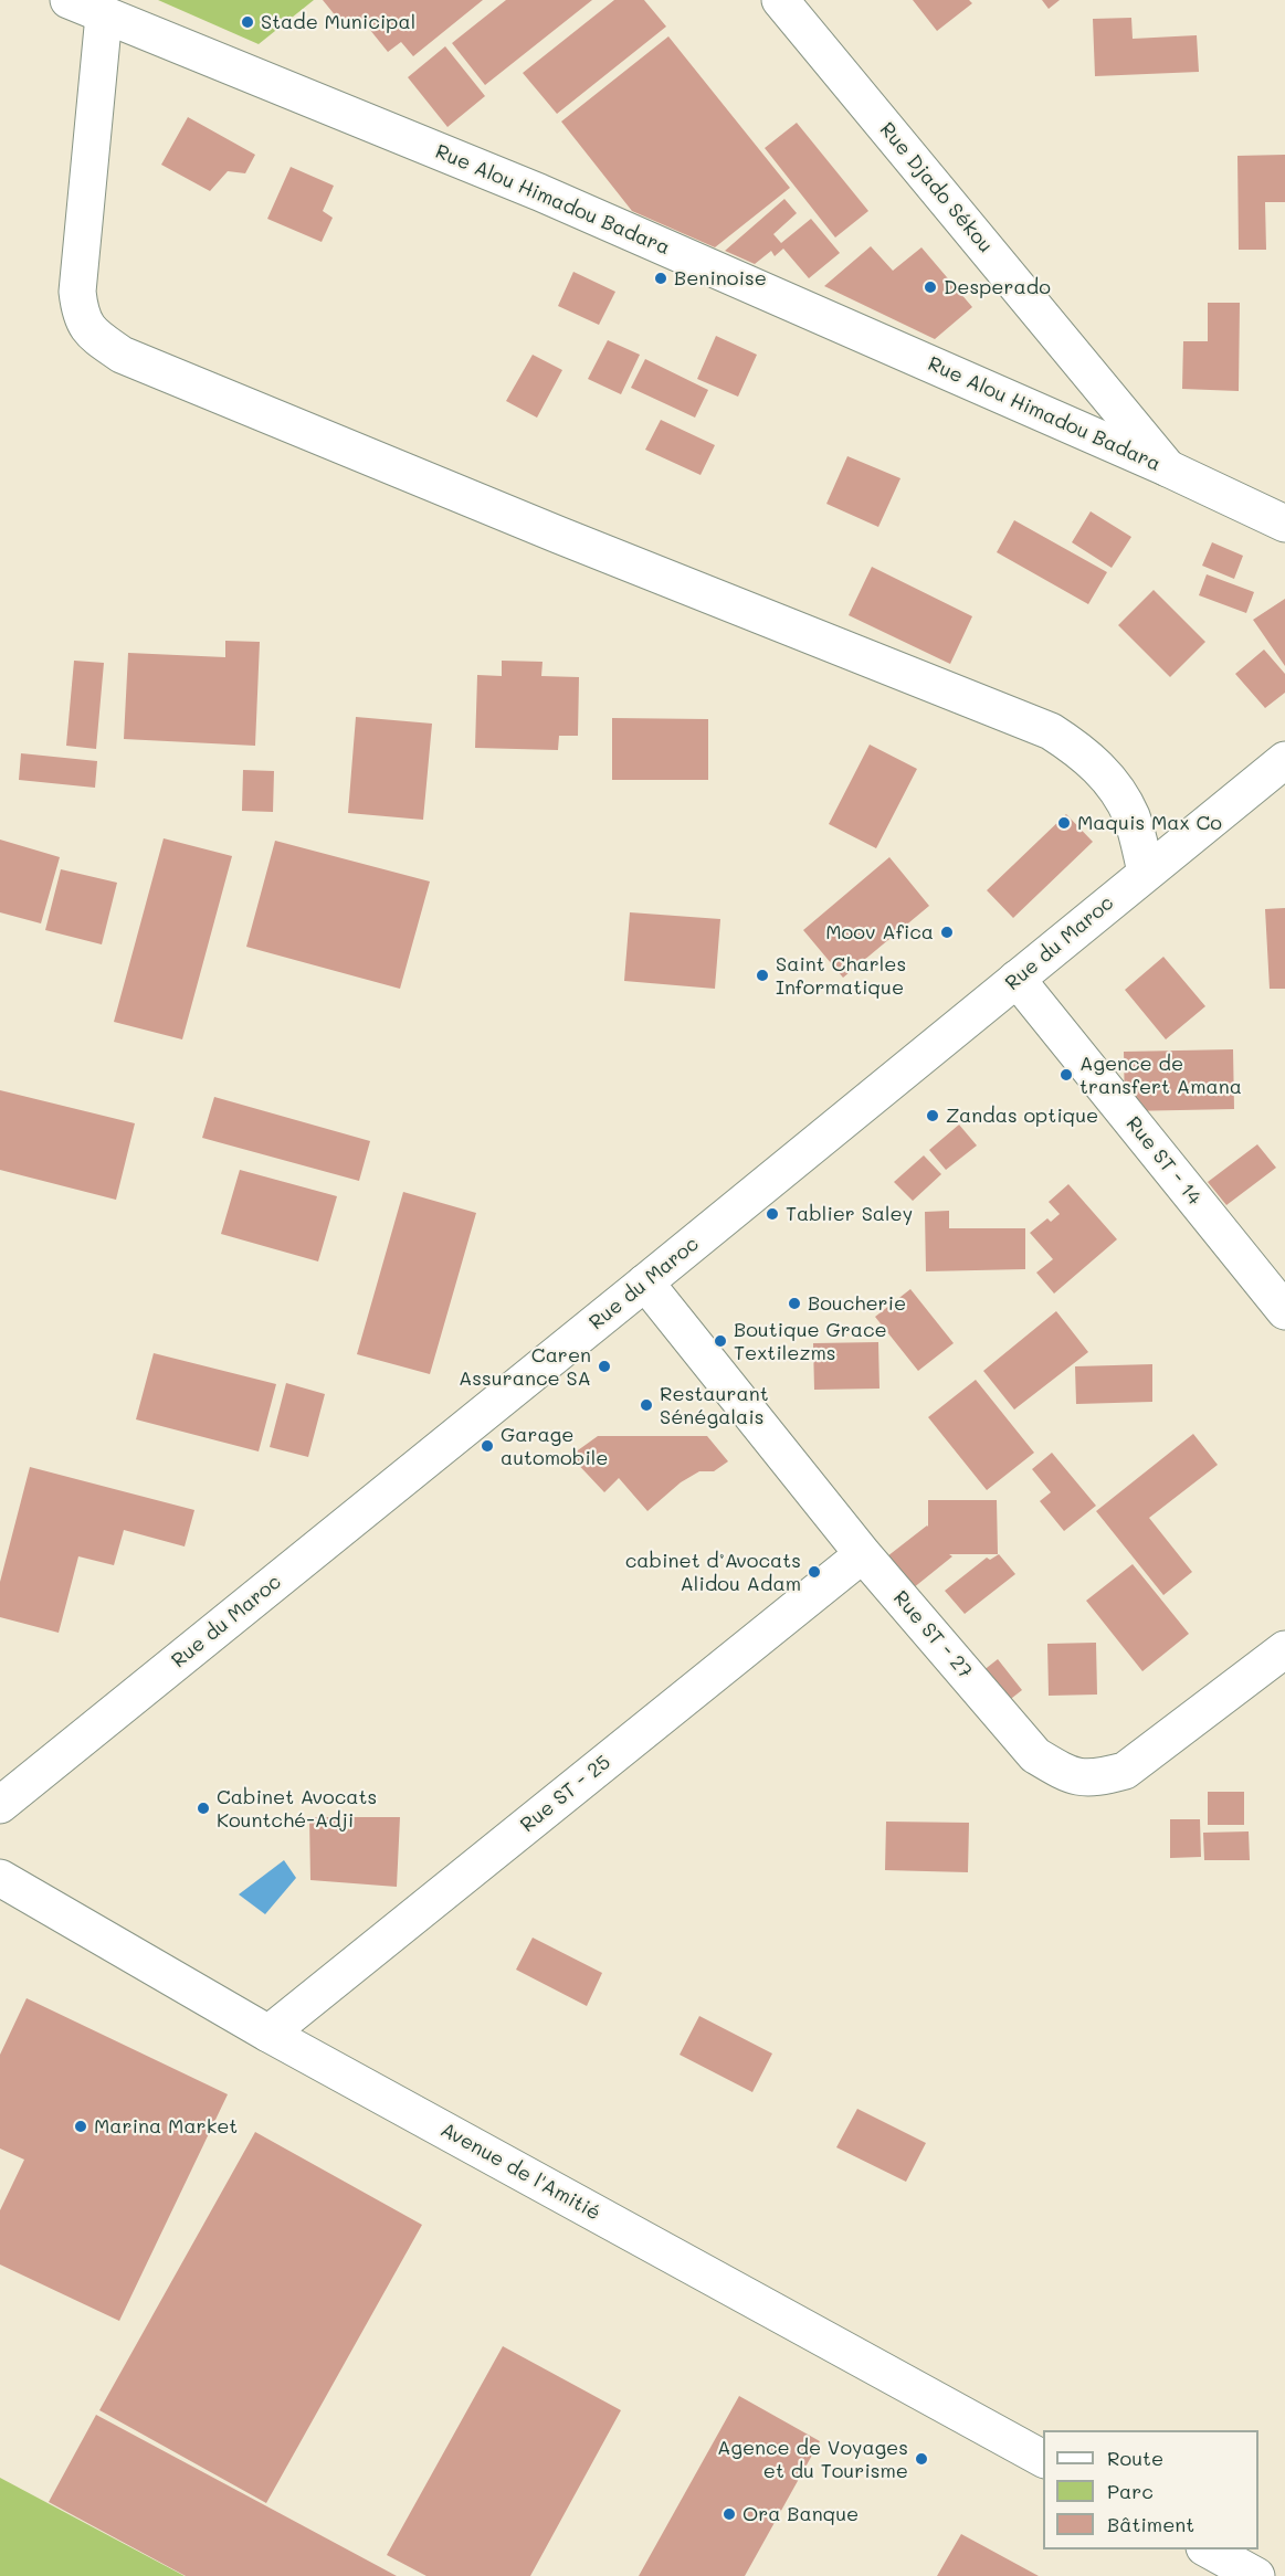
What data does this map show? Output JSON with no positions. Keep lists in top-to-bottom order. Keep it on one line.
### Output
{"streets":{"street":["Rue Djado Sékou","Rue Alou Himadou Badara","Rue du Maroc","Rue ST - 14","Rue ST - 27","Rue ST - 25","Avenue de l'Amitié"]},"crossings":[["Rue Djado Sékou","Rue Alou Himadou Badara"],["Rue du Maroc","Rue ST - 14"],["Rue du Maroc","Rue ST - 27"],["Rue ST - 27","Rue ST - 25"],["Rue ST - 25","Avenue de l'Amitié"]],"places":["Stade Municipal","Beninoise","Desperado","Maquis Max Co","Moov Afica","Saint Charles Informatique","Agence de transfert Amana","Zandas optique","Tablier Saley","Boucherie","Boutique Grace Textilezms","Caren Assurance SA","Restaurant Sénégalais","Garage automobile","cabinet d’Avocats Alidou Adam","Cabinet Avocats Kountché-Adji","Marina Market","Agence de Voyages et du Tourisme","Ora Banque"],"legend":["Route","Parc","Bâtiment"]}
